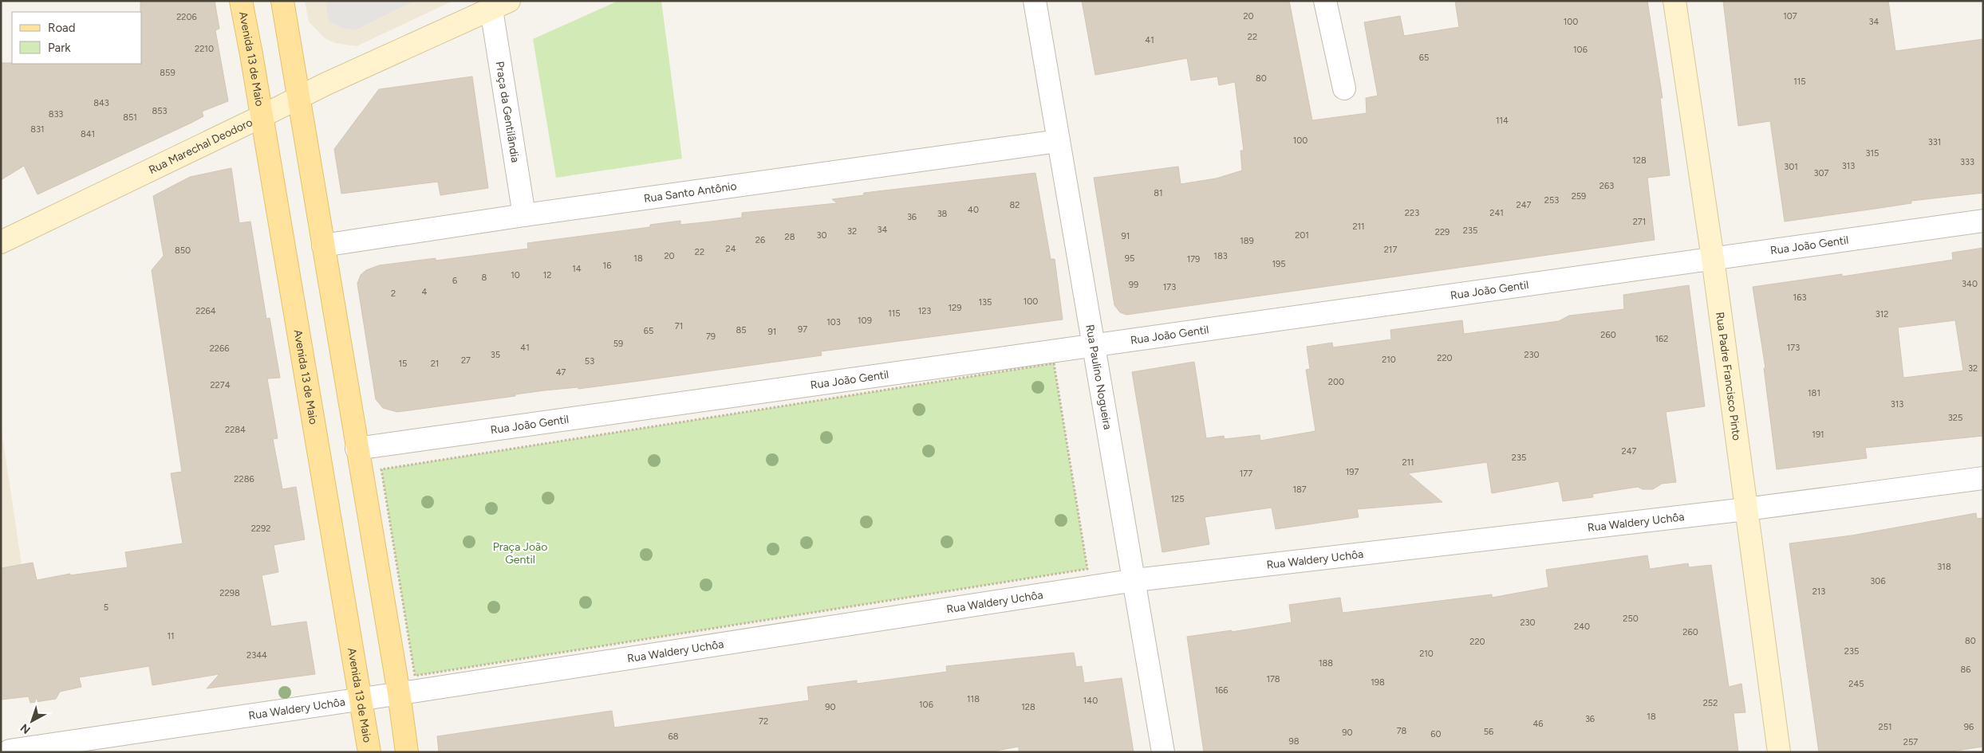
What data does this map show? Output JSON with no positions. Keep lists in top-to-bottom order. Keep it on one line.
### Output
{"streets":{"main road":["Avenida 13 de Maio"],"street":["Praça da Gentilândia","Rua Marechal Deodoro","Rua Santo Antônio","Rua João Gentil","Rua Padre Francisco Pinto","Rua Paulino Nogueira","Rua Waldery Uchôa"]},"crossings":[["Avenida 13 de Maio","Rua Marechal Deodoro"],["Avenida 13 de Maio","Rua Waldery Uchôa"],["Praça da Gentilândia","Rua Marechal Deodoro"],["Praça da Gentilândia","Rua Santo Antônio"],["Rua Santo Antônio","Rua Paulino Nogueira"],["Rua João Gentil","Rua Padre Francisco Pinto"],["Rua João Gentil","Rua Paulino Nogueira"],["Rua Padre Francisco Pinto","Rua Waldery Uchôa"],["Rua Paulino Nogueira","Rua Waldery Uchôa"]],"parks":["Praça João Gentil"],"house_numbers":["20","107","2206","100","34","22","41","2210","106","65","859","80","115","843","853","833","851","114","831","841","100","331","315","128","333","313","301","307","263","81","259","253","82","247","40","223","241","38","36","271","211","34","235","32","229","30","201","91","28","26","189","24","217","850","22","20","183","18","95","179","195","16","14","10","12","8","6","340","99","173","4","2","163","100","135","129","2264","123","115","312","109","103","71","97","85","65","91","260","79","162","59","41","173","2266","35","230","220","210","27","53","15","21","32","47","200","2274","181","313","325","2284","191","247","235","211","197","177","2286","187","125","2292","318","306","213","2298","5","250","230","240","260","11","80","220","235","210","2344","188","86","178","198","245","166","118","140","252","106","90","128","18","36","72","46","251","96","78","56","90","60","68","98","257"],"legend":["Road","Park"],"north":"bottom left"}
